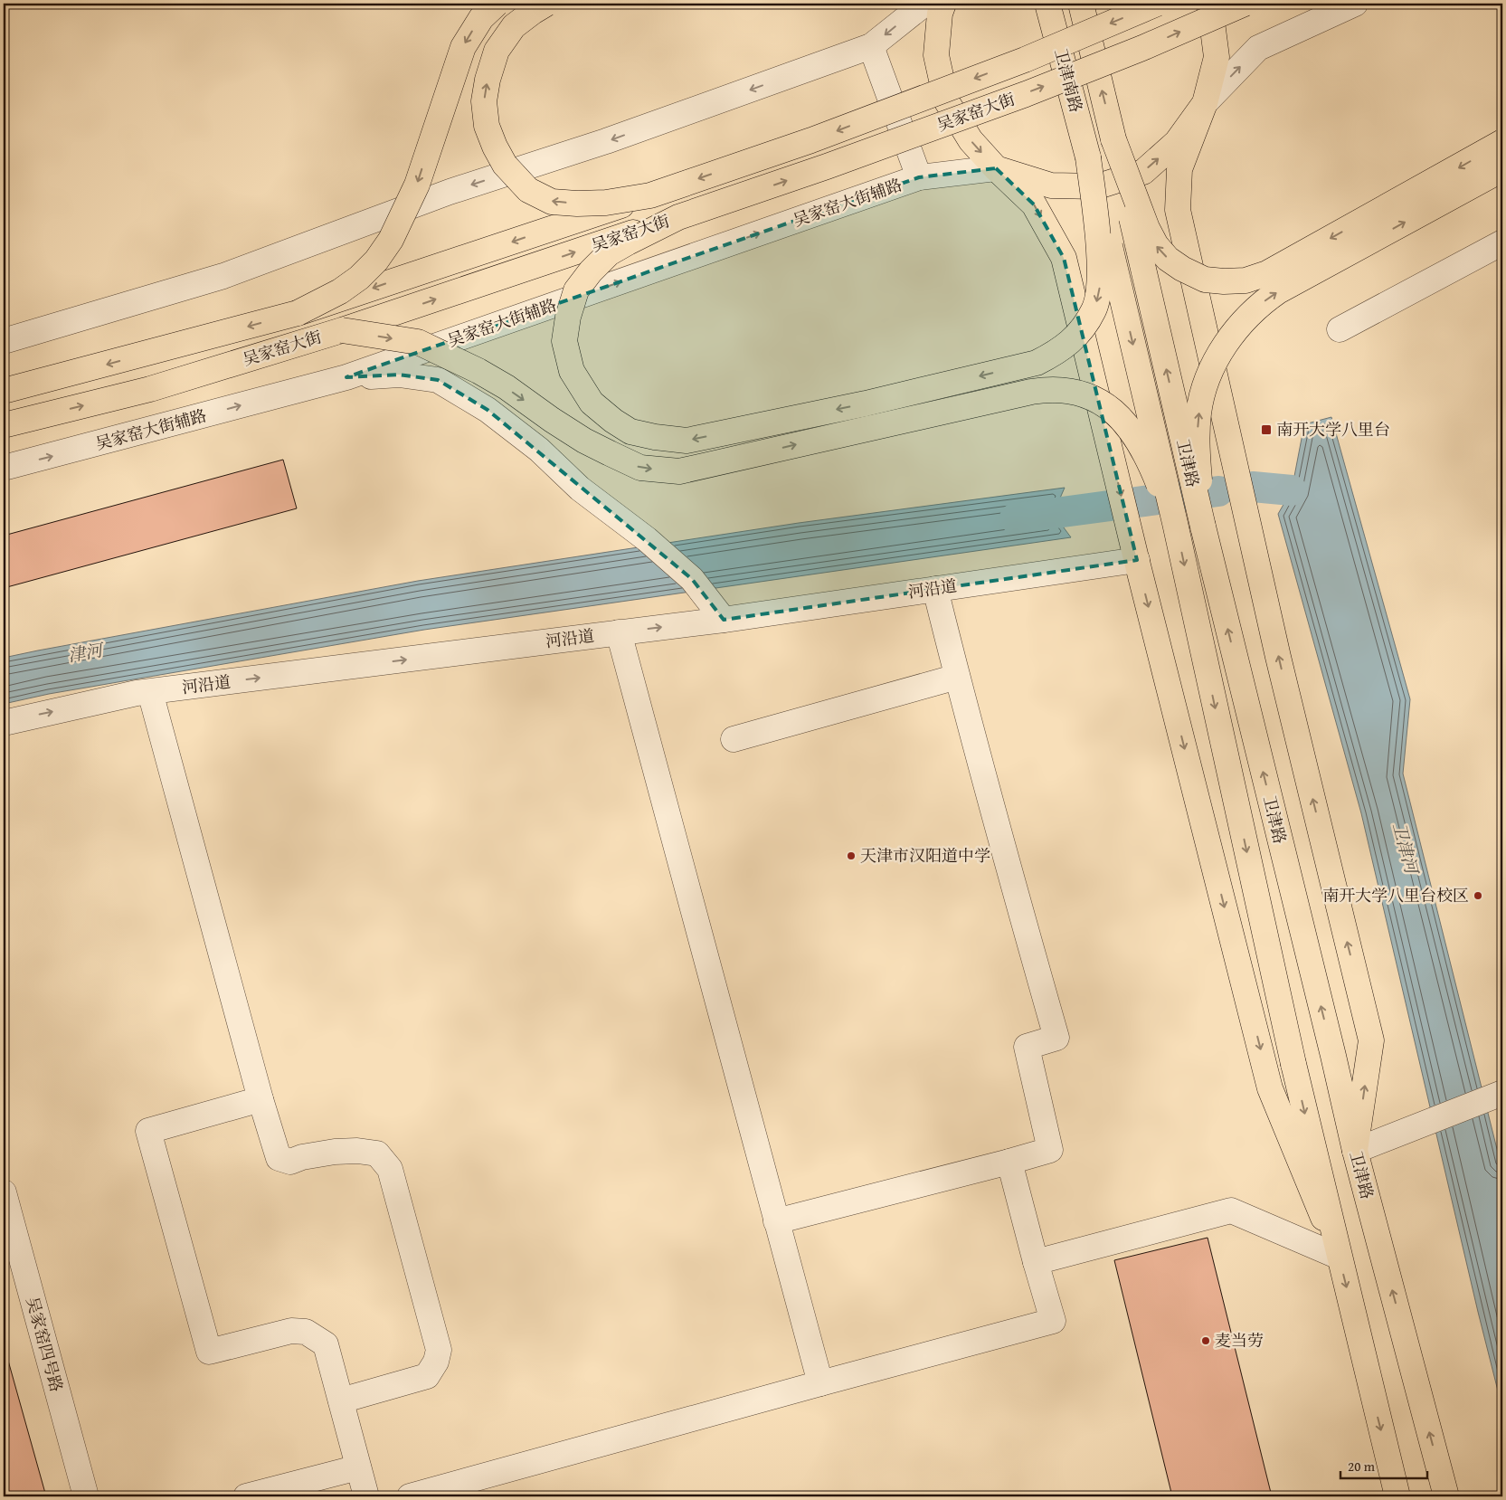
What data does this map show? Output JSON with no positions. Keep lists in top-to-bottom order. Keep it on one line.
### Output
{"streets":{"main road":["卫津南路","吴家窑大街","卫津路"],"street":["吴家窑大街辅路","河沿道","吴家窑四号路"]},"crossings":[["卫津南路","卫津路"]],"one_way":["河沿道"],"water":["津河","卫津河"],"places":{"transit":["南开大学八里台"],"other":["天津市汉阳道中学","南开大学八里台校区","麦当劳"]},"scale_bar":"20 m"}
